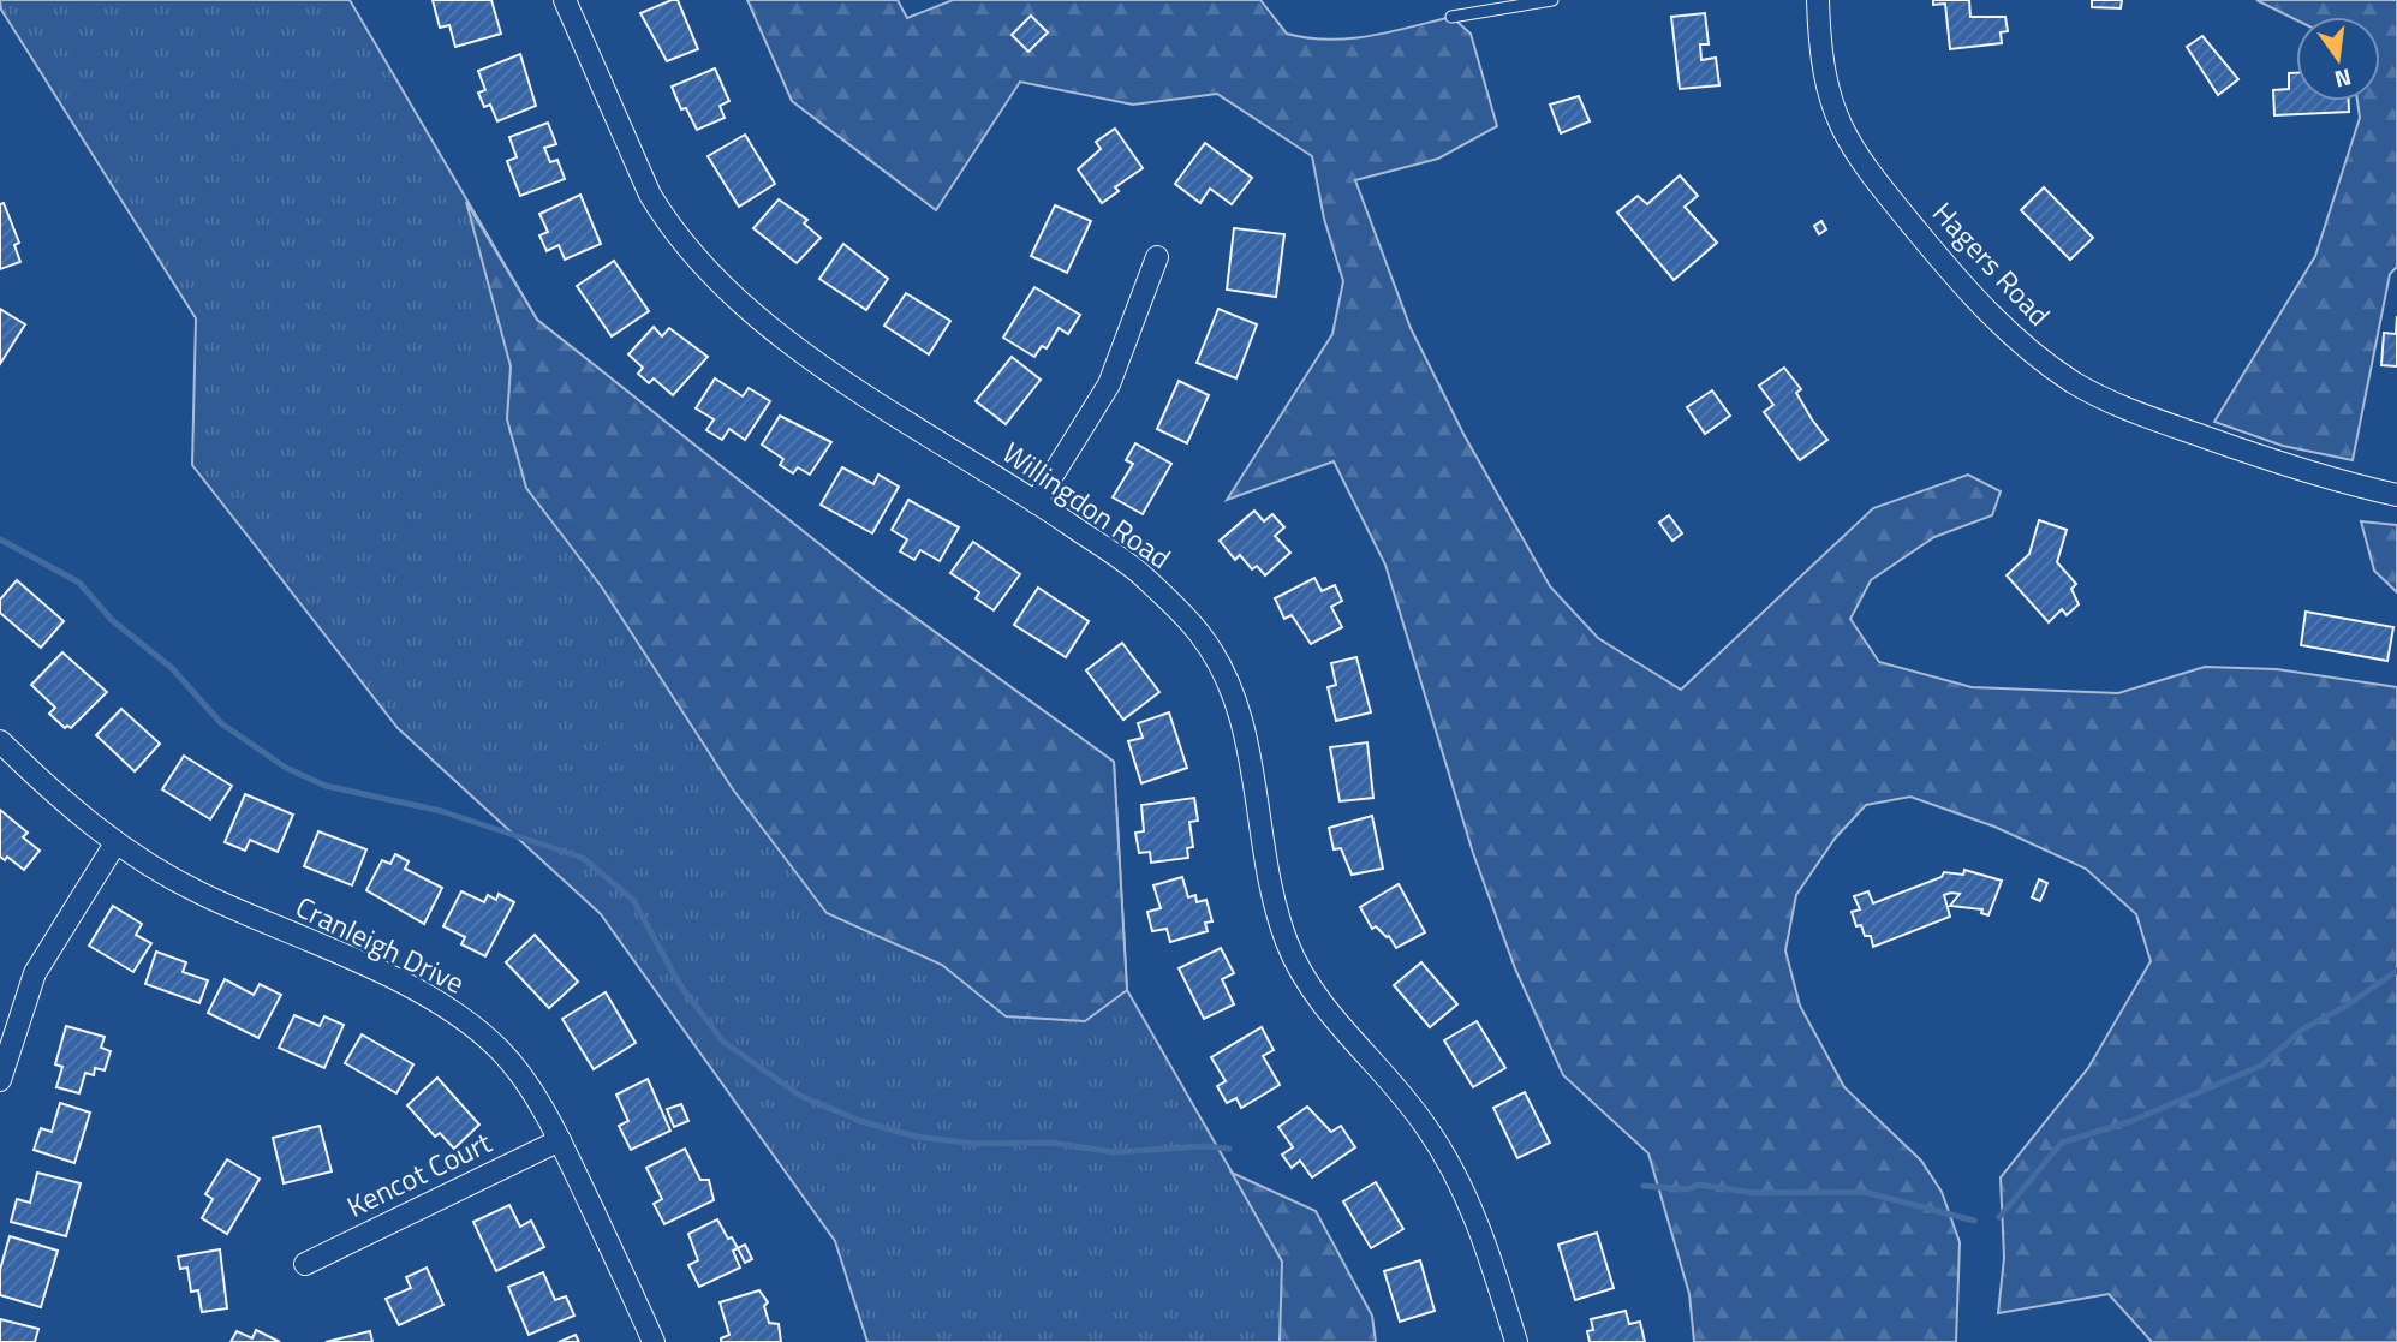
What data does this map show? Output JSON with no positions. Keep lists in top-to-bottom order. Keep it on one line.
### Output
{"streets":{"street":["Hagers Road","Willingdon Road","Cranleigh Drive","Kencot Court"]},"crossings":[["Cranleigh Drive","Kencot Court"]],"north":"bottom"}
